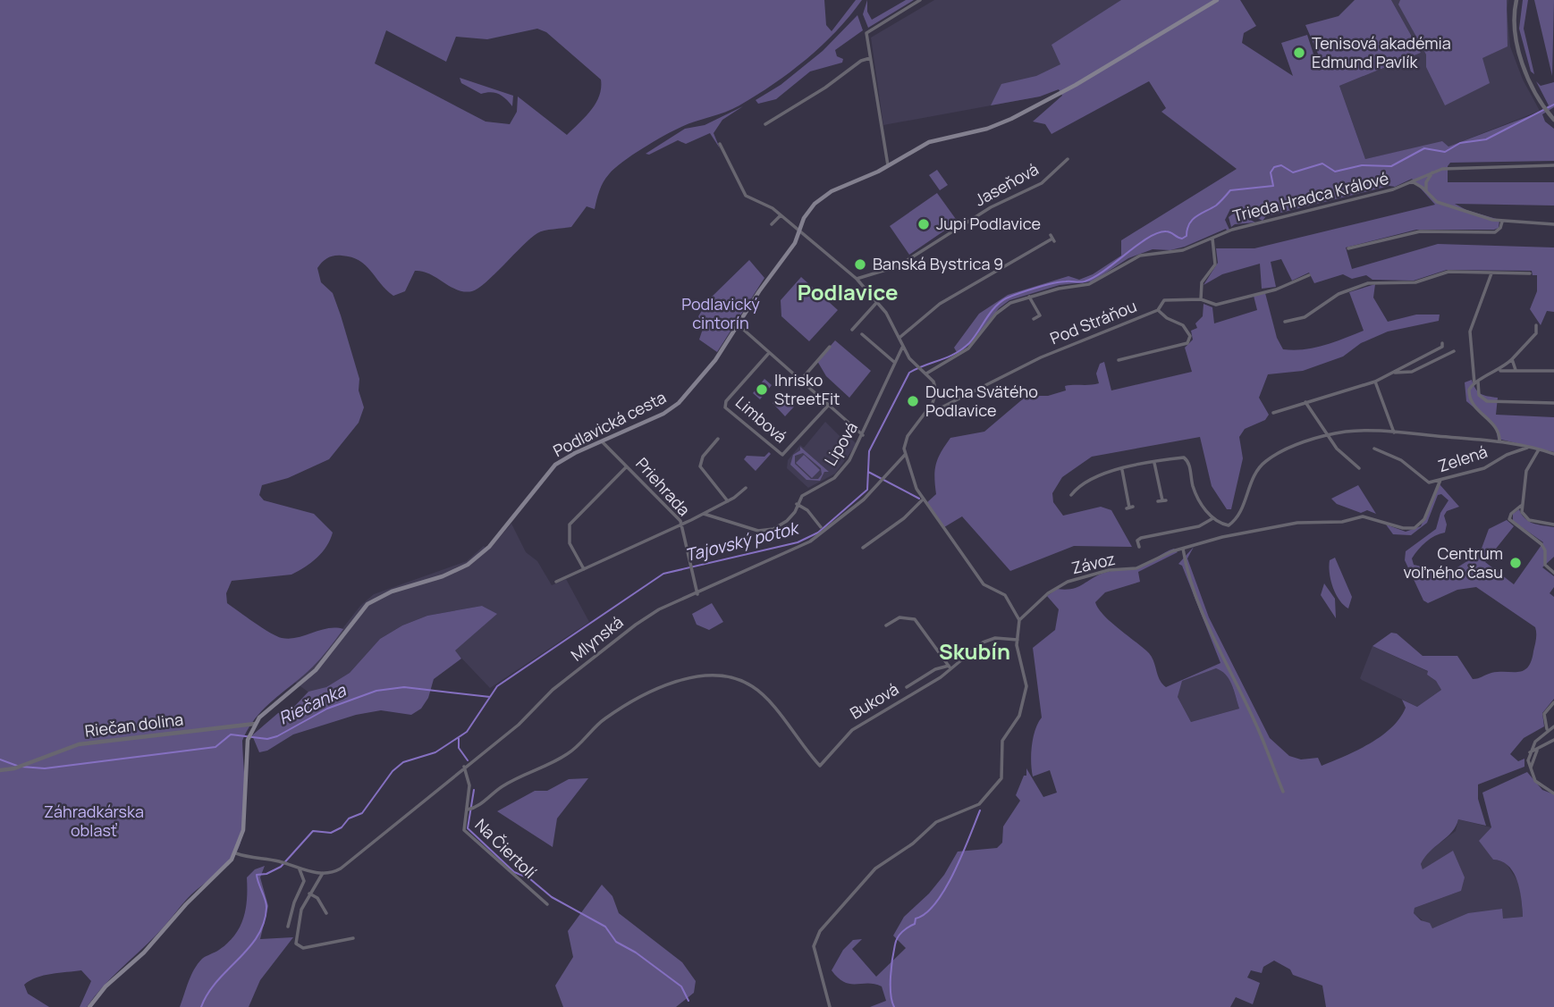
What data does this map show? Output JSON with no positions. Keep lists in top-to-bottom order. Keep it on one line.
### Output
{"streets":{"main road":["Podlavická cesta"],"street":["Jaseňová","Trieda Hradca Králové","Pod Stráňou","Limbová","Lipová","Zelená","Priehrada","Závoz","Mlynská","Buková","Riečan dolina","Na Čiertolí"]},"crossings":[["Podlavická cesta","Priehrada"],["Podlavická cesta","Riečan dolina"],["Zelená","Závoz"],["Priehrada","Mlynská"],["Mlynská","Na Čiertolí"],["Buková","Na Čiertolí"]],"districts":["Podlavice","Skubín"],"water":["Tajovský potok","Riečanka"],"parks":["Podlavický cintorín","Záhradkárska oblasť"],"places":["Tenisová akadémia Edmund Pavlík","Jupi Podlavice","Banská Bystrica 9","Ihrisko StreetFit","Ducha Svätého Podlavice","Centrum voľného času"]}
